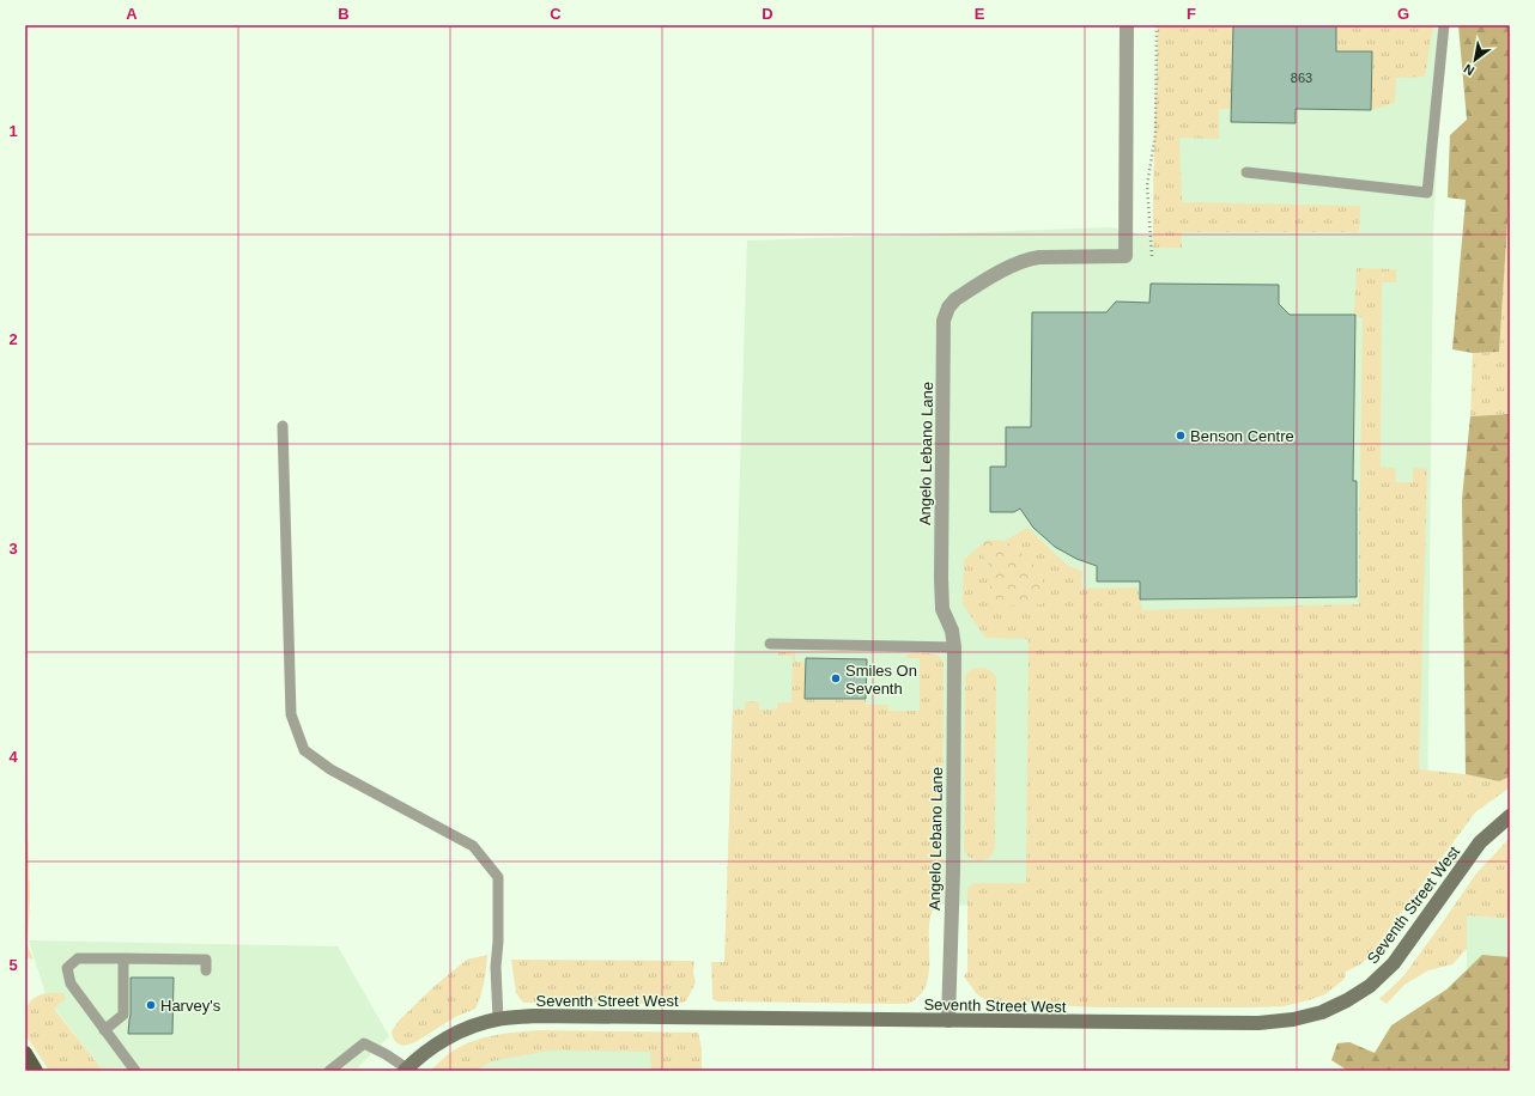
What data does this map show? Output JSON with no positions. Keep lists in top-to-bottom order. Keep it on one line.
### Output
{"streets":{"street":["Angelo Lebano Lane","Seventh Street West"]},"crossings":[["Angelo Lebano Lane","Seventh Street West"]],"places":["Benson Centre","Smiles On Seventh","Harvey's"],"house_numbers":["863"],"north":"bottom left","grid":{"columns":["A","B","C","D","E","F","G"],"rows":["1","2","3","4","5"]}}
